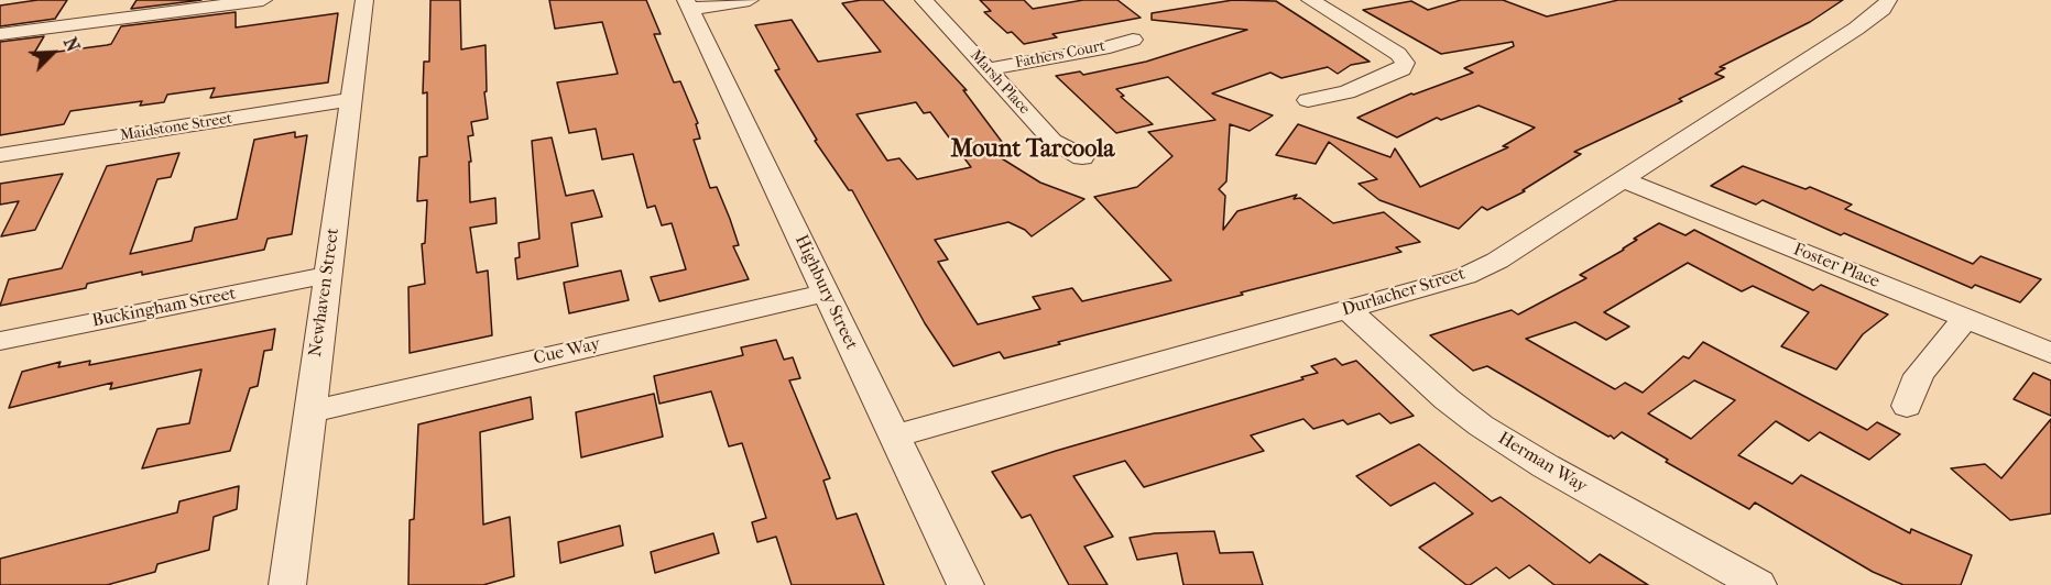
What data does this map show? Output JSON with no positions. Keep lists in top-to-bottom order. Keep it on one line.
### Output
{"streets":{"street":["Fathers Court","Marsh Place","Maidstone Street","Foster Place","Newhaven Street","Highbury Street","Durlacher Street","Buckingham Street","Cue Way","Herman Way"]},"crossings":[["Fathers Court","Marsh Place"],["Maidstone Street","Newhaven Street"],["Foster Place","Durlacher Street"],["Newhaven Street","Buckingham Street"],["Newhaven Street","Cue Way"],["Highbury Street","Durlacher Street"],["Highbury Street","Cue Way"],["Durlacher Street","Herman Way"]],"districts":["Mount Tarcoola"],"north":"top right"}
